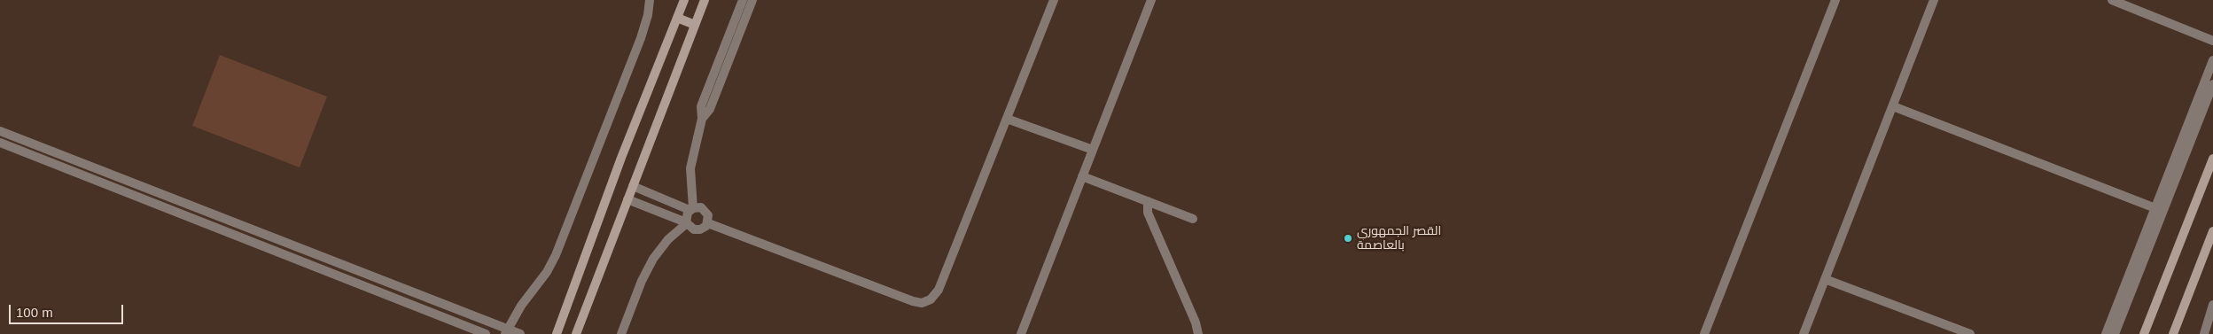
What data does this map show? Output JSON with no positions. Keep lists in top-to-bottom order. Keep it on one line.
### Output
{"places":["القصر الجمهوري بالعاصمة"],"scale_bar":"100 m"}
